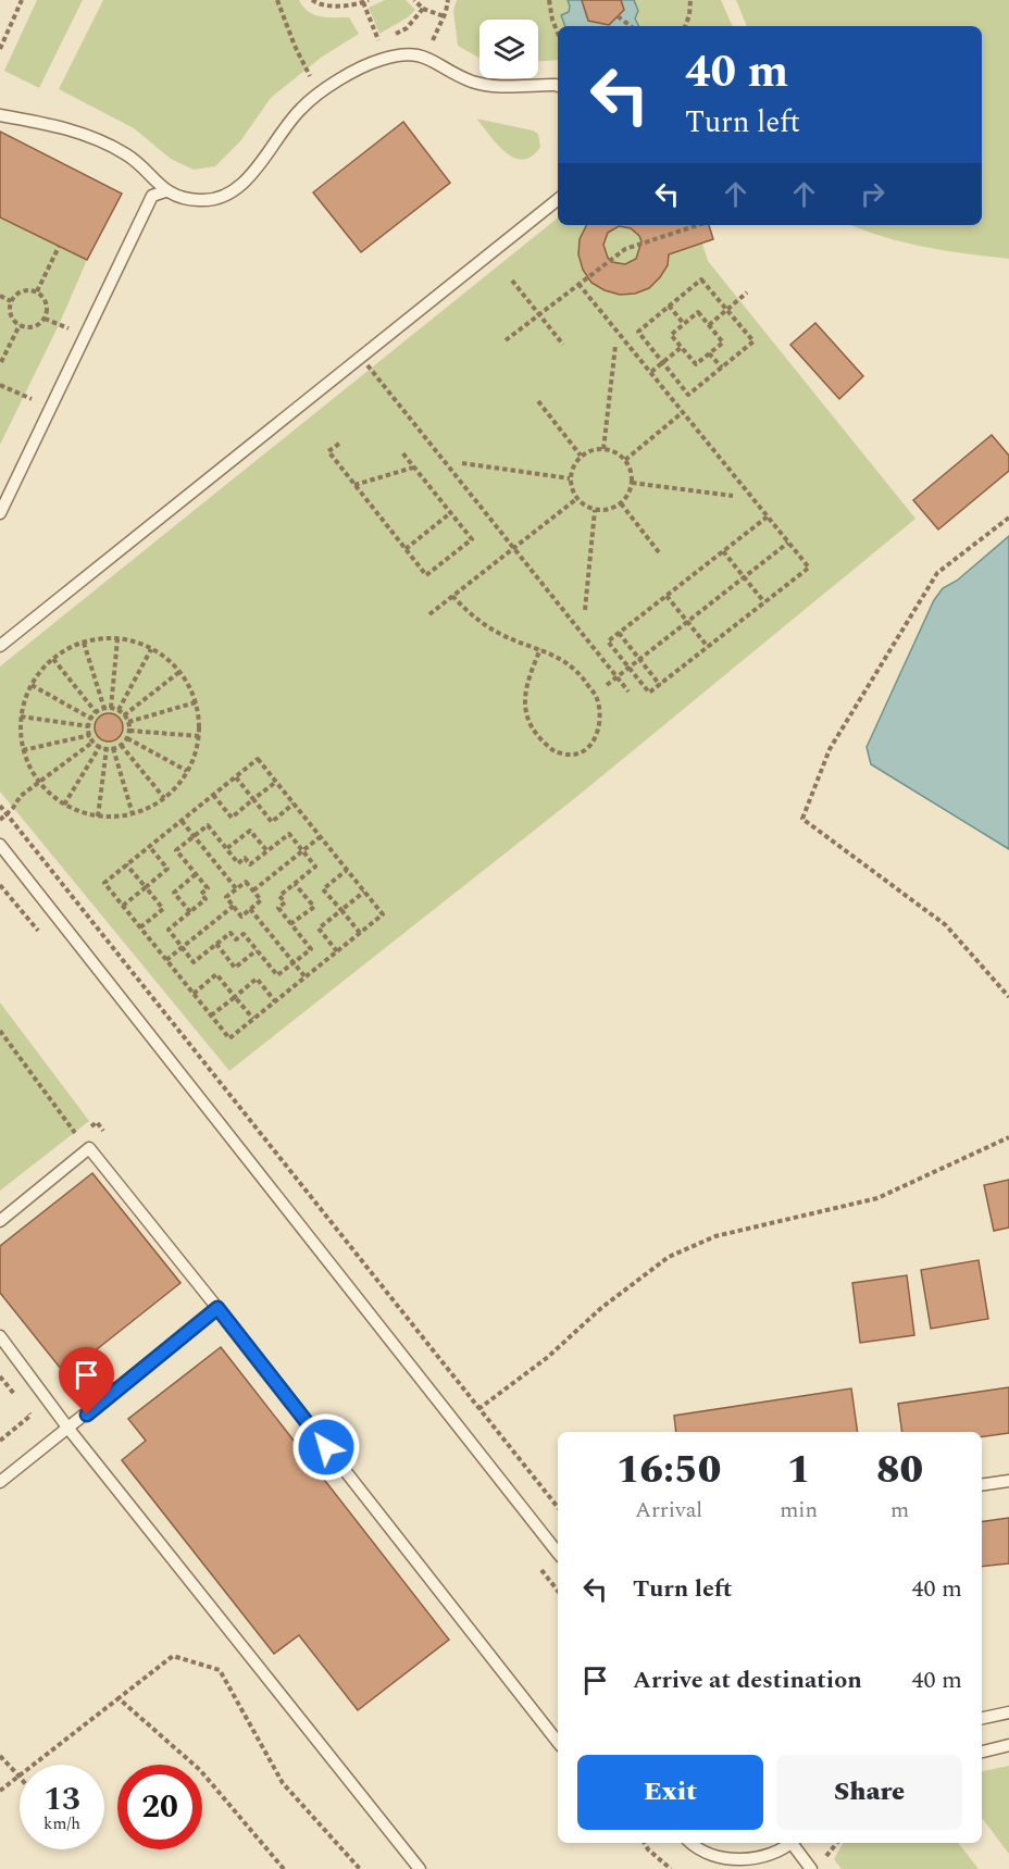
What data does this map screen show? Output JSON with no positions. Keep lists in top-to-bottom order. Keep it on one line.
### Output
{"page":{"turn":["40 m","Turn left"],"eta":["16:50","Arrival","1","min","80","m"],"list":[{"name":"Turn left","value":"40 m"},{"name":"Arrive at destination","value":"40 m"}],"buttons":["Exit","Share"],"speed":"13 km/h","limit":"20"}}
